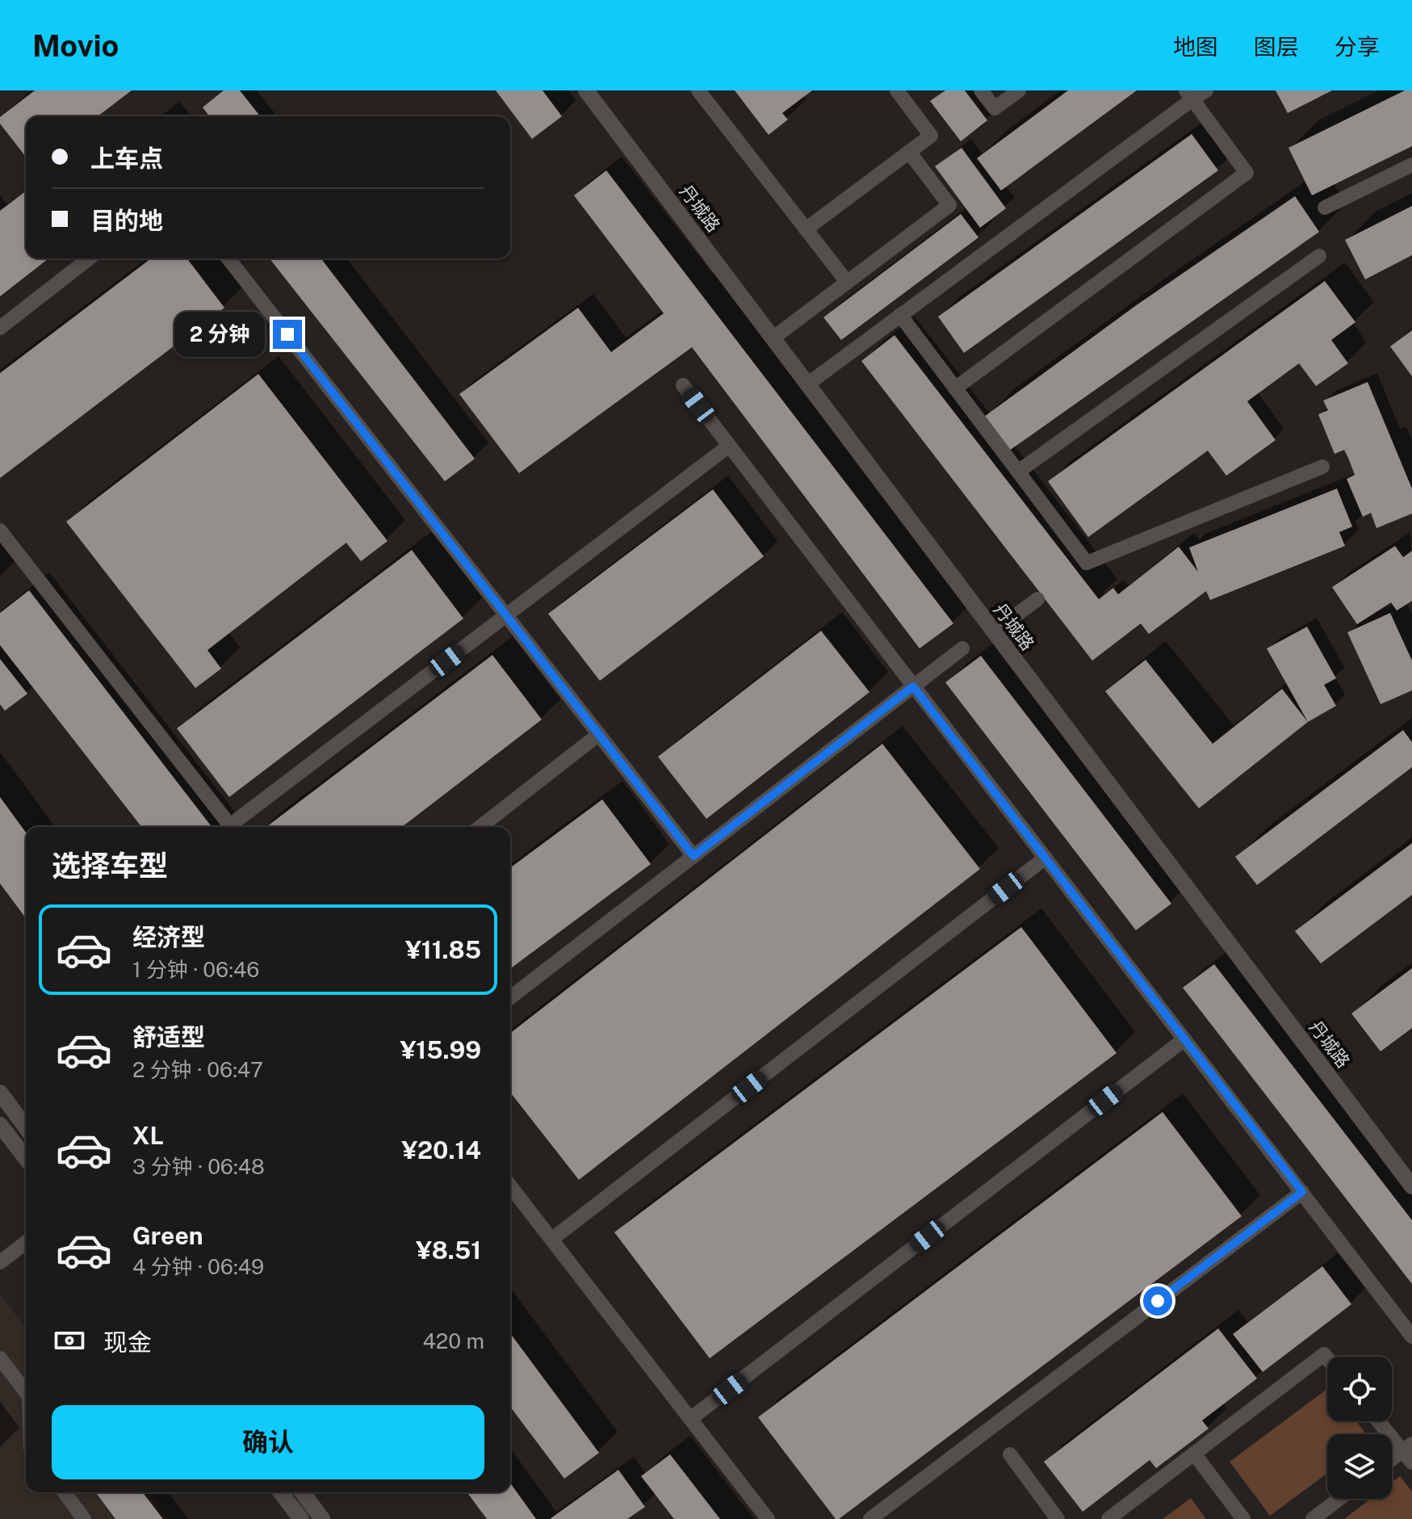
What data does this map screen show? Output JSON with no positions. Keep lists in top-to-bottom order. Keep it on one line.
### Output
{"streets":{"street":["丹城路"]},"page":{"header":"Movio","nav":["地图","图层","分享"],"banner":["上车点","目的地"],"bubble":"2 分钟","heading":"选择车型","list":[{"name":"经济型","note":"1 分钟 · 06:46","value":"¥11.85"},{"name":"舒适型","note":"2 分钟 · 06:47","value":"¥15.99"},{"name":"XL","note":"3 分钟 · 06:48","value":"¥20.14"},{"name":"Green","note":"4 分钟 · 06:49","value":"¥8.51"}],"pay":["现金","420 m"],"buttons":"确认"}}
